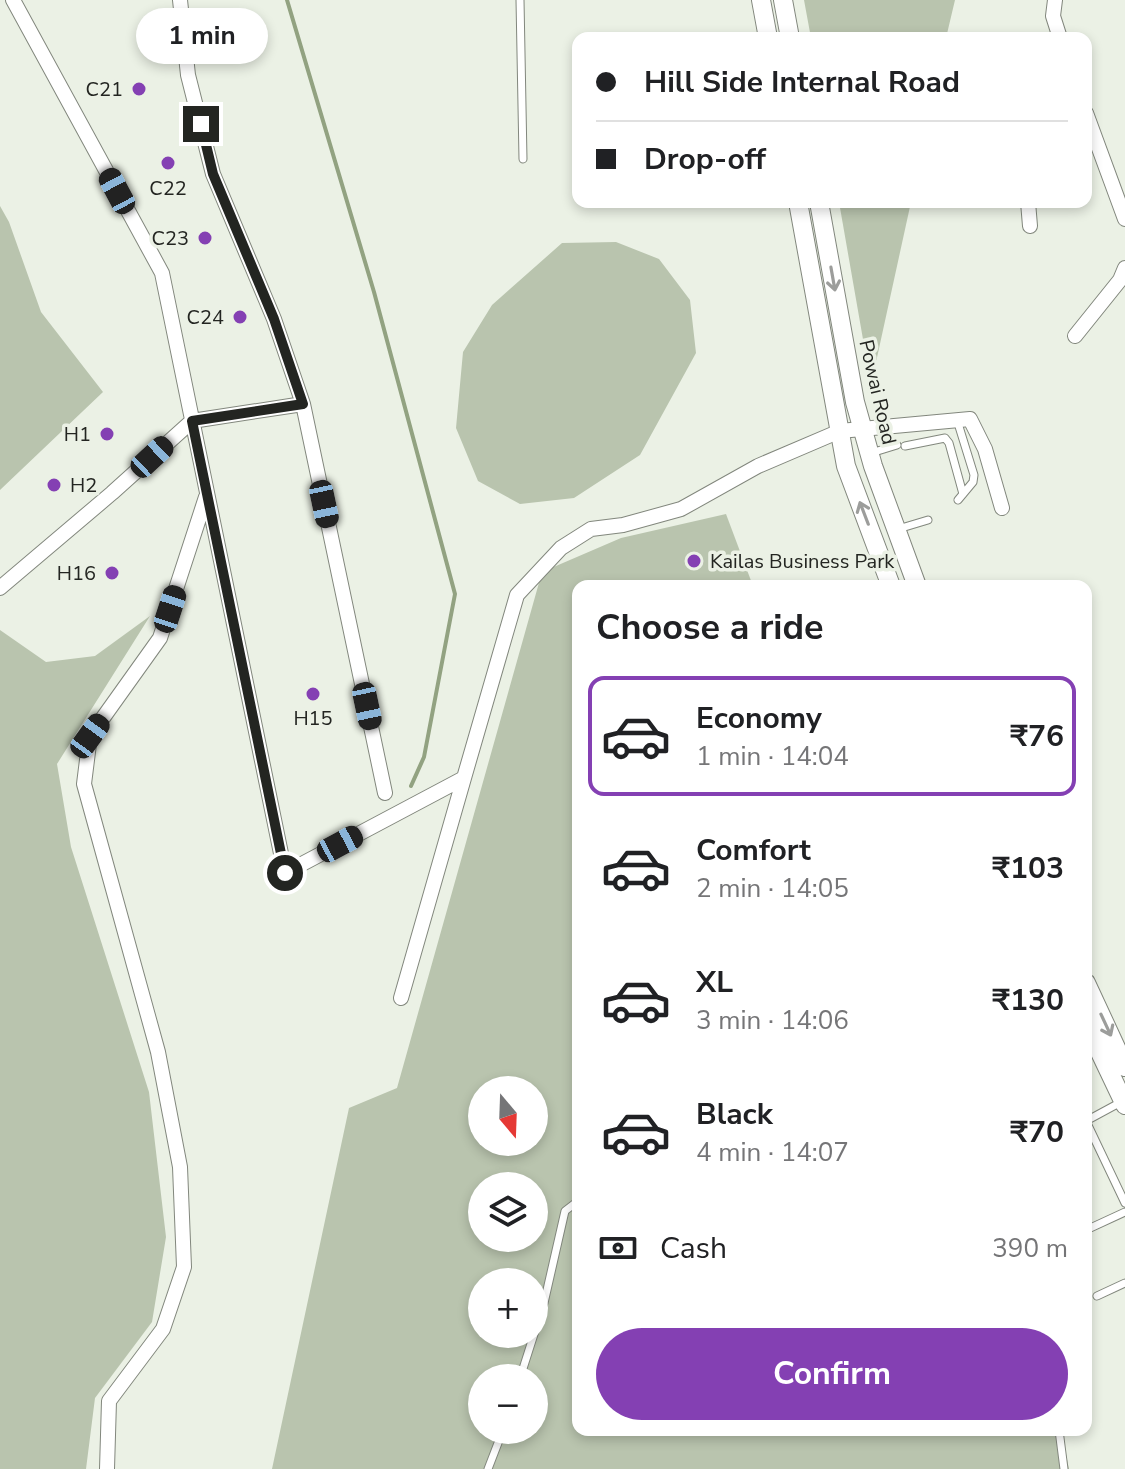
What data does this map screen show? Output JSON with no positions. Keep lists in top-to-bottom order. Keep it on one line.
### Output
{"streets":{"main road":["Powai Road"]},"places":["C21","C22","C23","C24","H1","H2","Kailas Business Park","H16","H15"],"north":"bottom","page":{"bubble":"1 min","banner":["Hill Side Internal Road","Drop-off"],"heading":"Choose a ride","list":[{"name":"Economy","note":"1 min · 14:04","value":"₹76"},{"name":"Comfort","note":"2 min · 14:05","value":"₹103"},{"name":"XL","note":"3 min · 14:06","value":"₹130"},{"name":"Black","note":"4 min · 14:07","value":"₹70"}],"map_buttons":["+","−"],"pay":["Cash","390 m"],"buttons":"Confirm"}}
